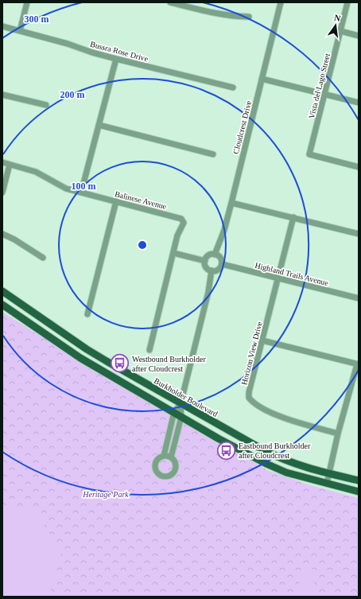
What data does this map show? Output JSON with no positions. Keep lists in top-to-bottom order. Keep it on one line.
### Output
{"streets":{"main road":["Burkholder Boulevard"],"street":["Bussra Rose Drive","Vista del Lago Street","Cloudcrest Drive","Balinese Avenue","Highland Trails Avenue","Horizon View Drive"]},"crossings":[["Cloudcrest Drive","Highland Trails Avenue"],["Highland Trails Avenue","Horizon View Drive"]],"parks":["Heritage Park"],"places":{"bus stop":["Westbound Burkholder after Cloudcrest","Eastbound Burkholder after Cloudcrest"]},"north":"top","rings":["300 m","200 m","100 m"]}
